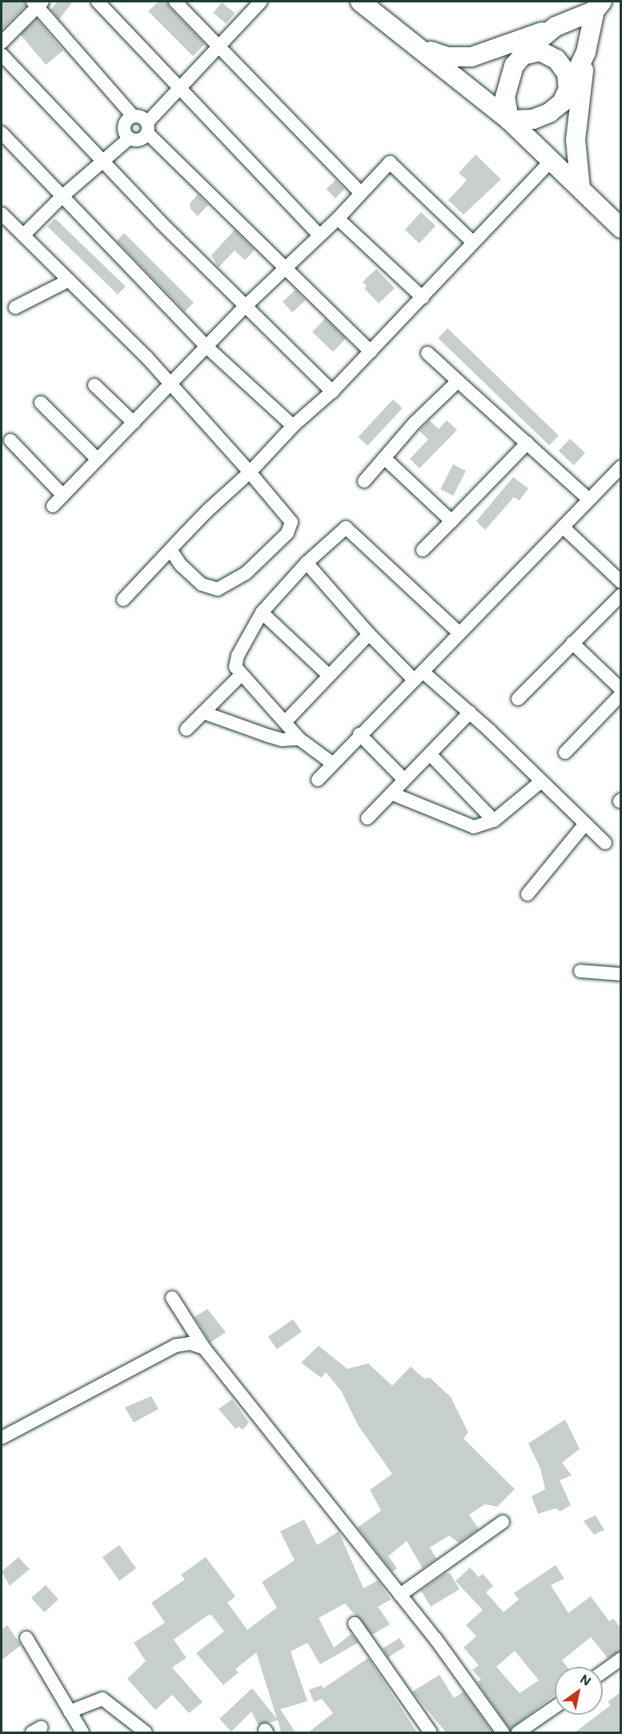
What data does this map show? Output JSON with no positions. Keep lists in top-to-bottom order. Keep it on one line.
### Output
{"north":"top right"}
